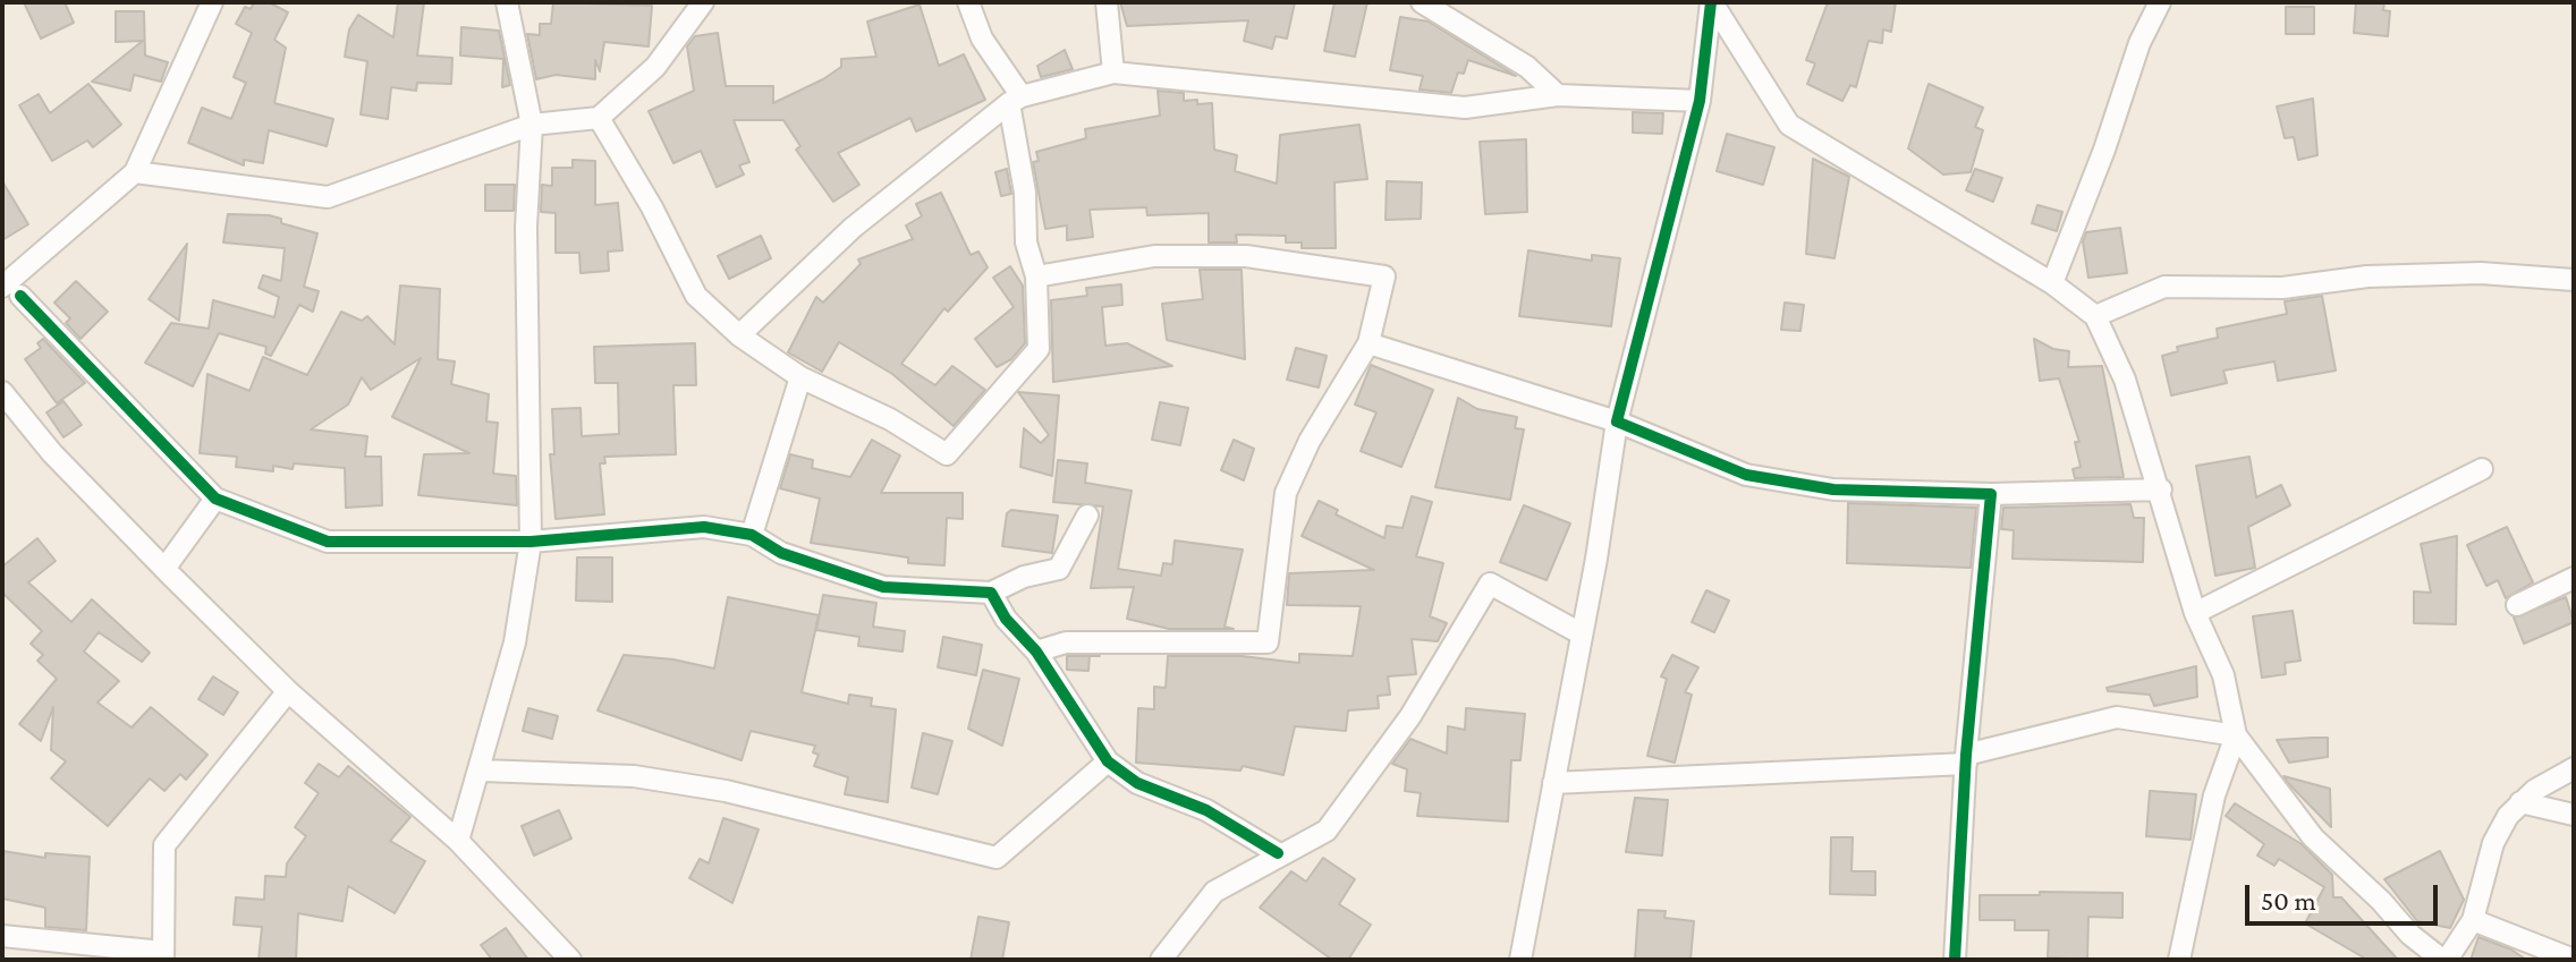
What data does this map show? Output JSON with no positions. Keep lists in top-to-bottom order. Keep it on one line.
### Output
{"scale_bar":"50 m"}
